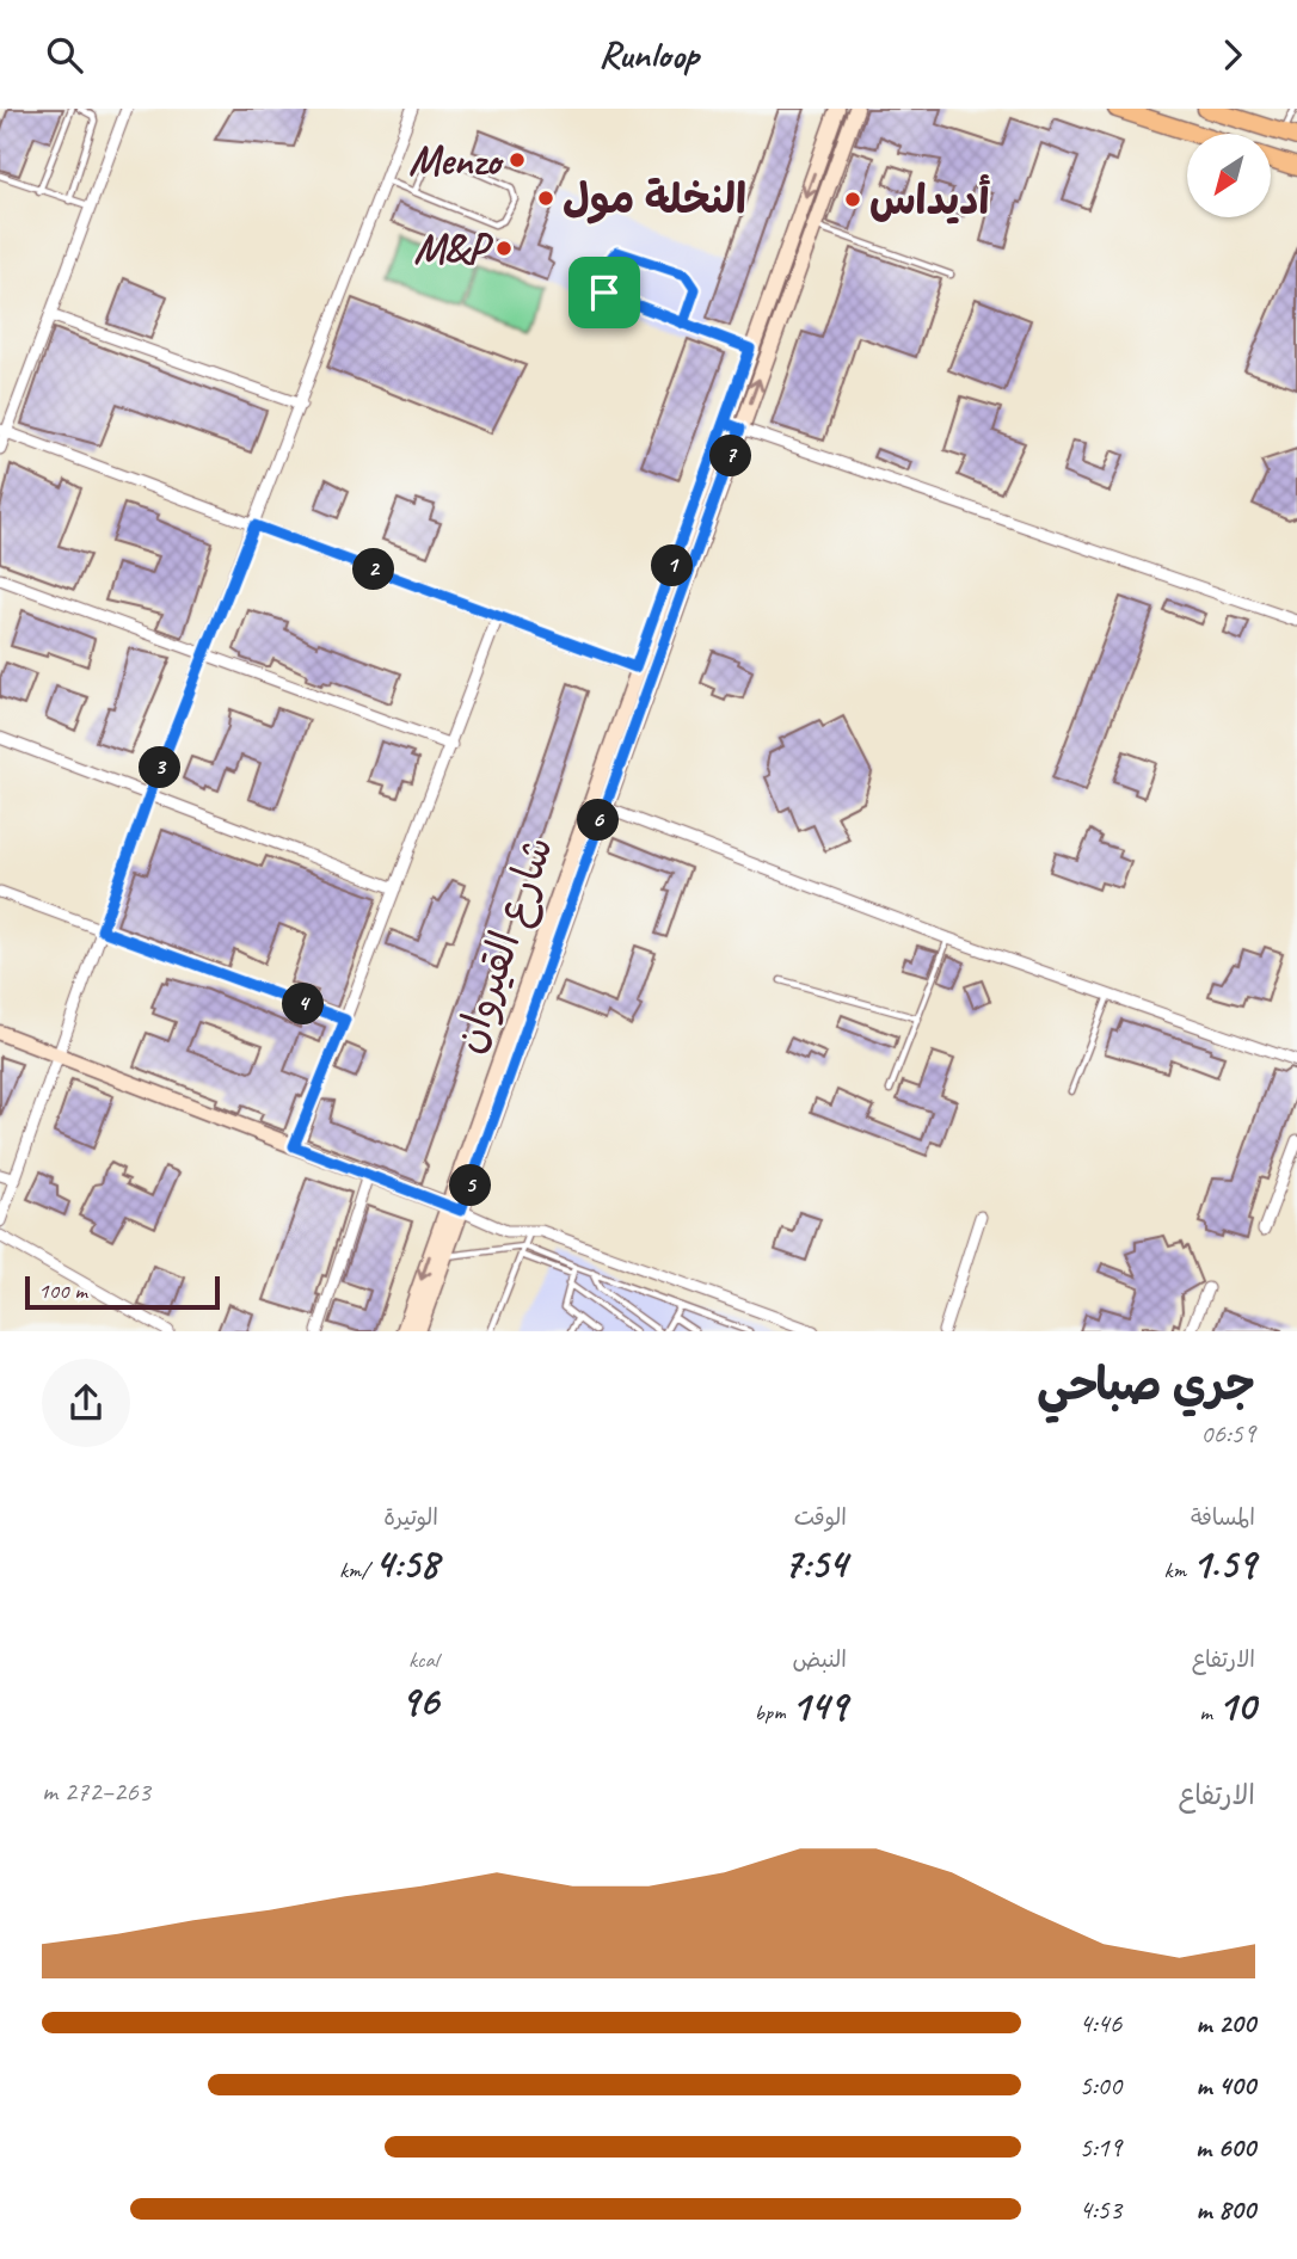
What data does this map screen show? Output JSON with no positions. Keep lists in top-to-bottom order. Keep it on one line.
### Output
{"streets":{"main road":["شارع القيروان"]},"places":["Menzo","النخلة مول","أديداس","M&P"],"scale_bar":"100 m","north":"bottom left","page":{"header":"Runloop","pins":["7","1","2","3","6","4","5"],"scale":"100 m","heading":["جري صباحي","06:59"],"stats":[["المسافة","1.59 km"],["الوقت","7:54"],["الوتيرة","4:58 /km"],["الارتفاع","10 m"],["النبض","149 bpm"],["kcal","96"]],"chart":["الارتفاع","263–272 m"],"list":[{"name":"200 m","note":"4:46"},{"name":"400 m","note":"5:00"},{"name":"600 m","note":"5:19"},{"name":"800 m","note":"4:53"}]}}
